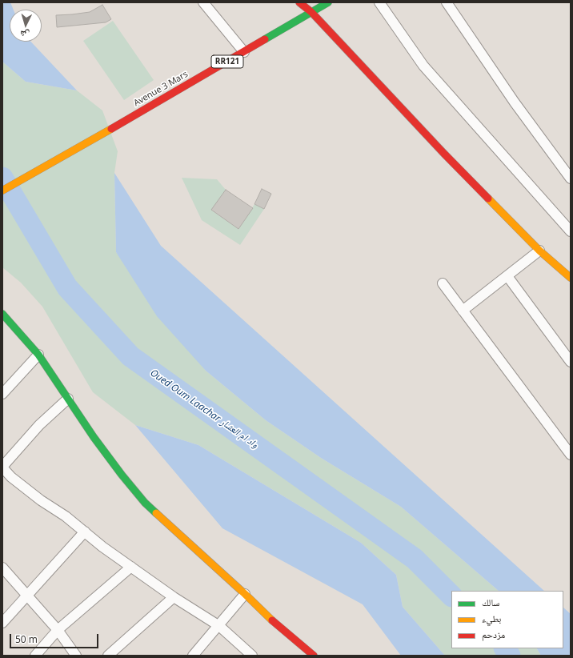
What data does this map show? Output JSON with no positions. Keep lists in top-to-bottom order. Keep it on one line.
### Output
{"streets":{"main road":["RR121","Avenue 3 Mars"]},"water":["Oued Oum Laachar واد ام العشار"],"legend":["سالك","بطيء","مزدحم"],"scale_bar":"50 m","north":"bottom"}
